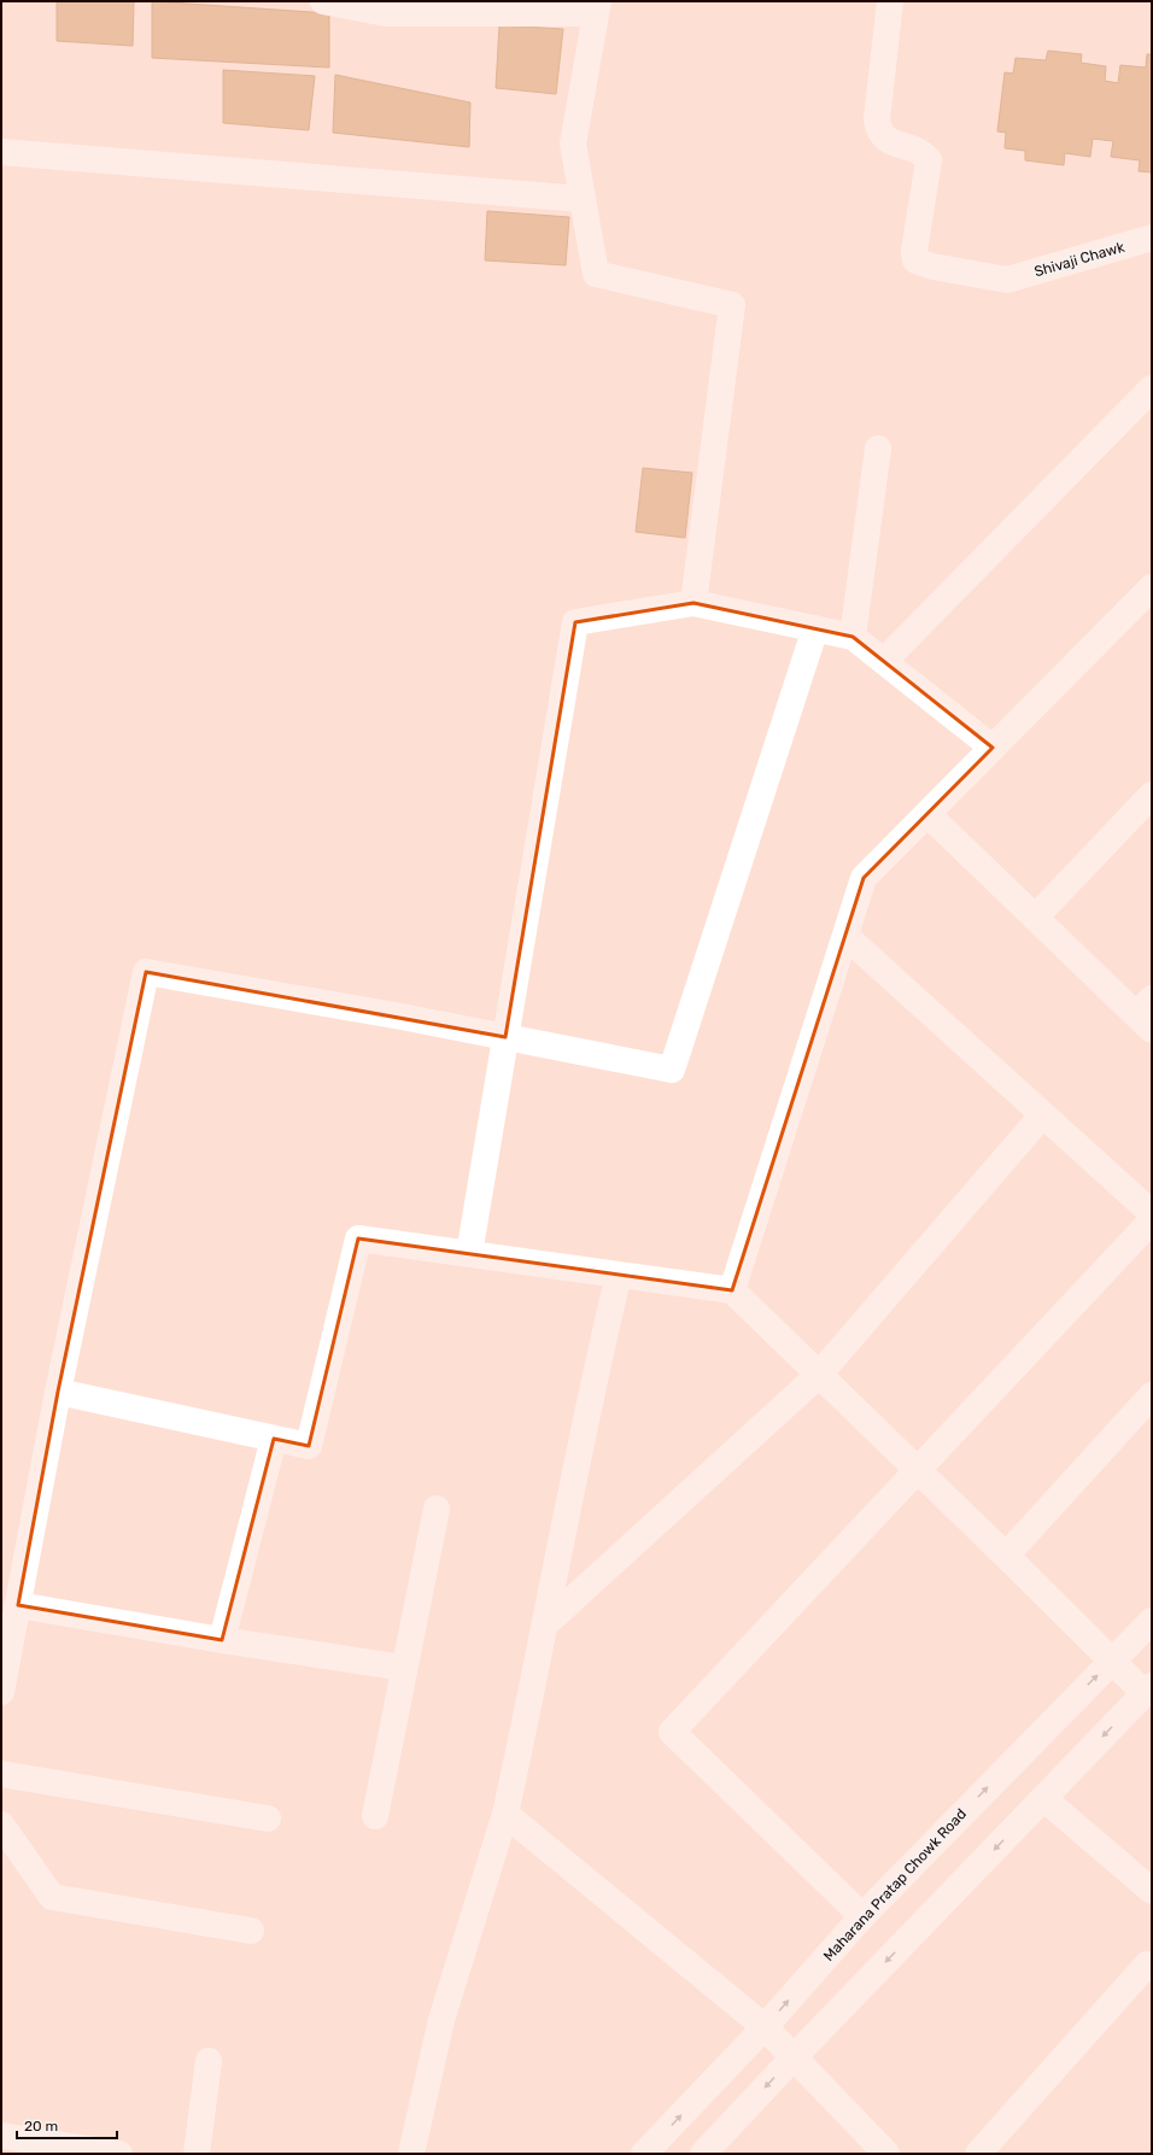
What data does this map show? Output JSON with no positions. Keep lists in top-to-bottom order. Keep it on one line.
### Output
{"streets":{"street":["Shivaji Chawk","Maharana Pratap Chowk Road"]},"scale_bar":"20 m"}
